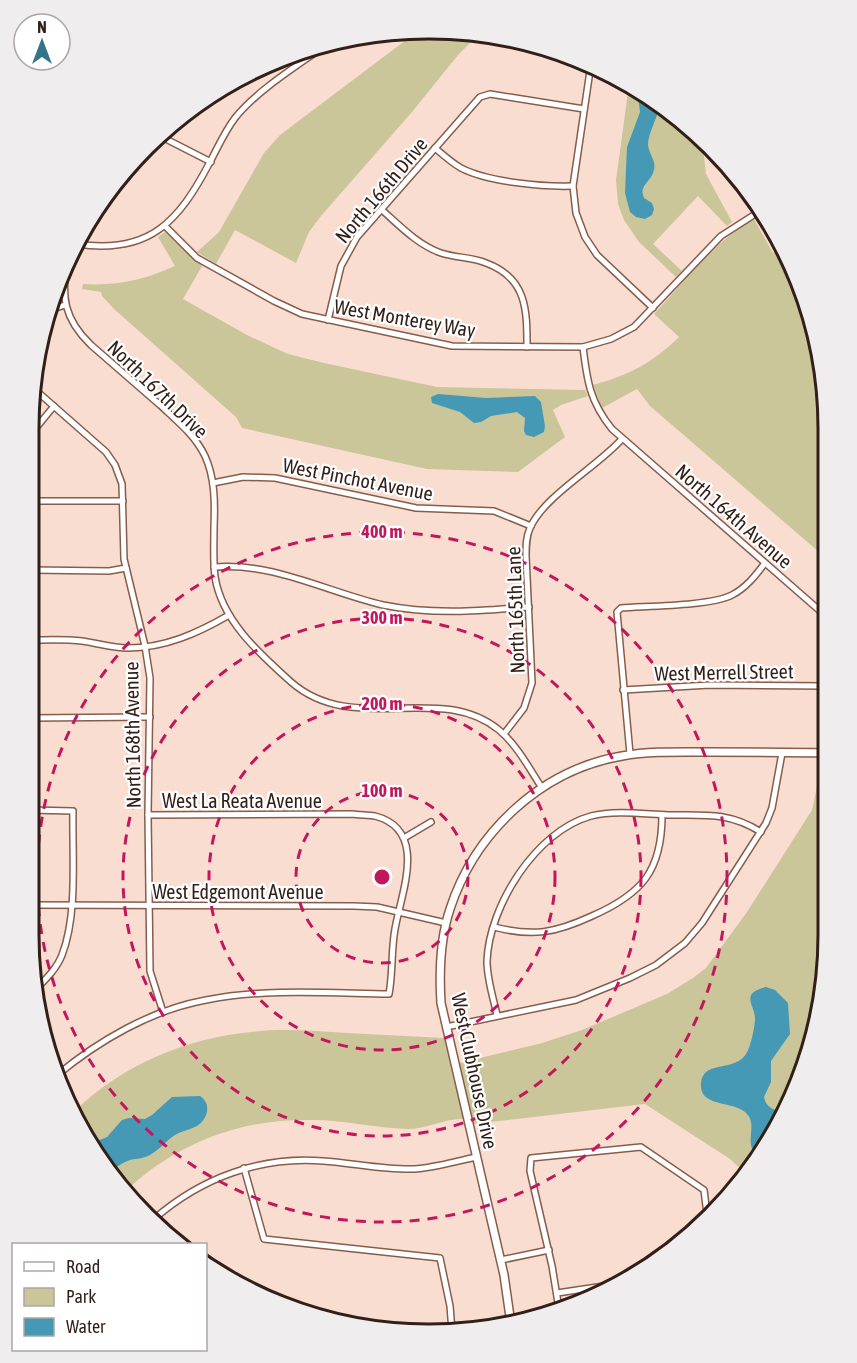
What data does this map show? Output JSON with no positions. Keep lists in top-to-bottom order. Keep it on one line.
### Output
{"streets":{"street":["North 166th Drive","West Monterey Way","North 167th Drive","West Pinchot Avenue","North 164th Avenue","North 165th Lane","West Merrell Street","North 168th Avenue","West La Reata Avenue","West Edgemont Avenue","West Clubhouse Drive"]},"crossings":[["North 166th Drive","West Monterey Way"],["North 167th Drive","West Pinchot Avenue"],["West Pinchot Avenue","North 165th Lane"],["North 164th Avenue","North 165th Lane"],["North 168th Avenue","West La Reata Avenue"],["North 168th Avenue","West Edgemont Avenue"],["West Edgemont Avenue","West Clubhouse Drive"]],"legend":["Road","Park","Water"],"north":"top","rings":["400 m","300 m","200 m","100 m"]}
